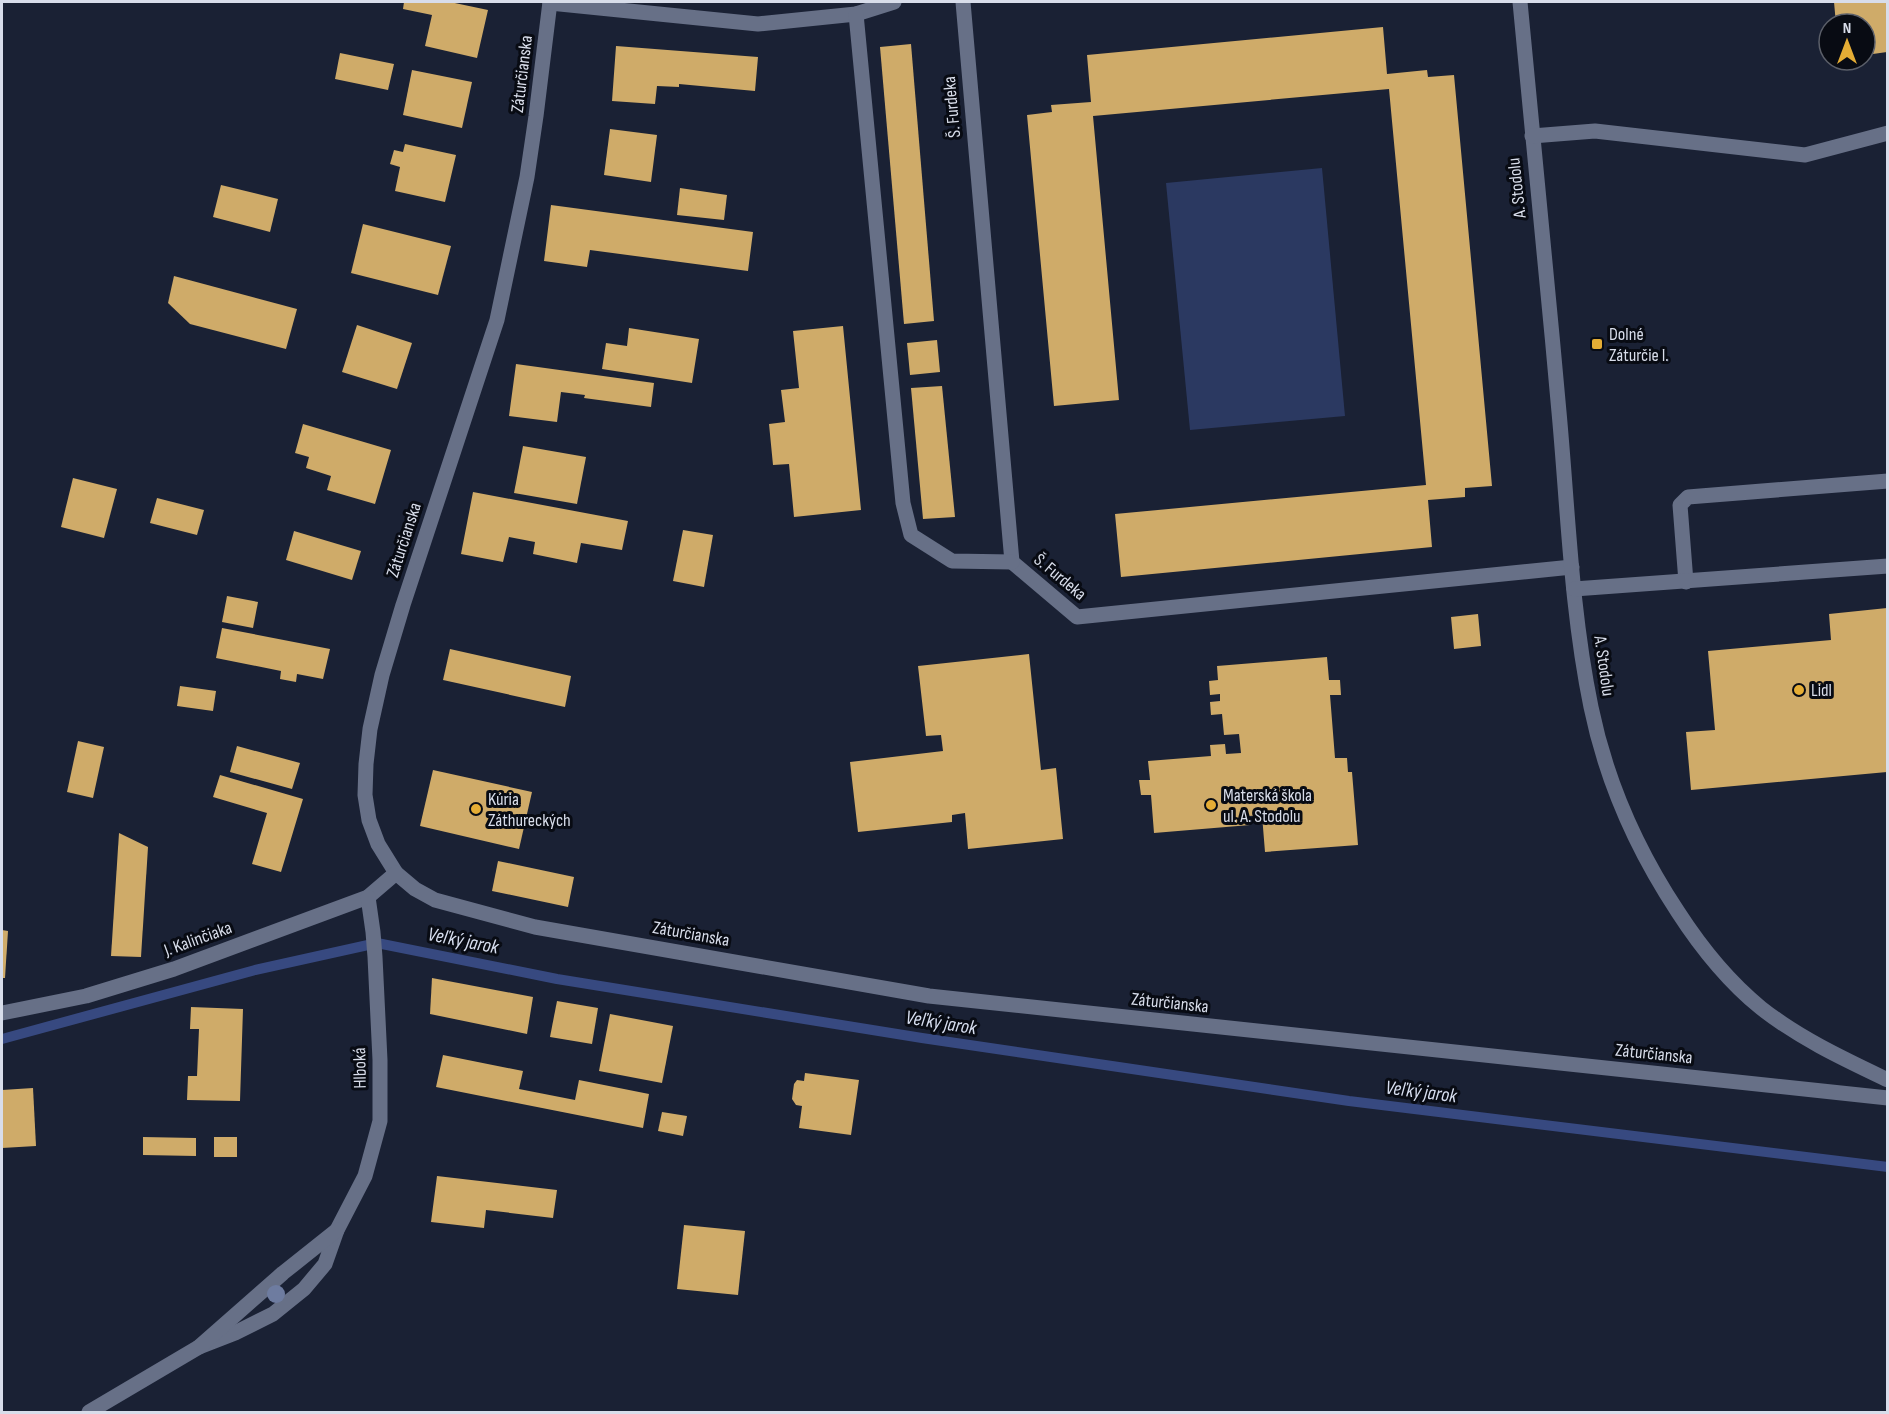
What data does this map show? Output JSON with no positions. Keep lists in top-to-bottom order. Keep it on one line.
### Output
{"streets":{"street":["Záturčianska","Š. Furdeka","A. Stodolu","J. Kalinčiaka","Hlboká"]},"crossings":[["Záturčianska","J. Kalinčiaka"],["Š. Furdeka","A. Stodolu"],["J. Kalinčiaka","Hlboká"]],"water":["Veľký jarok"],"places":{"transit":["Dolné Záturčie I."],"other":["Lidl","Materská škola ul. A. Stodolu","Kúria Záthureckých"]},"north":"top"}
